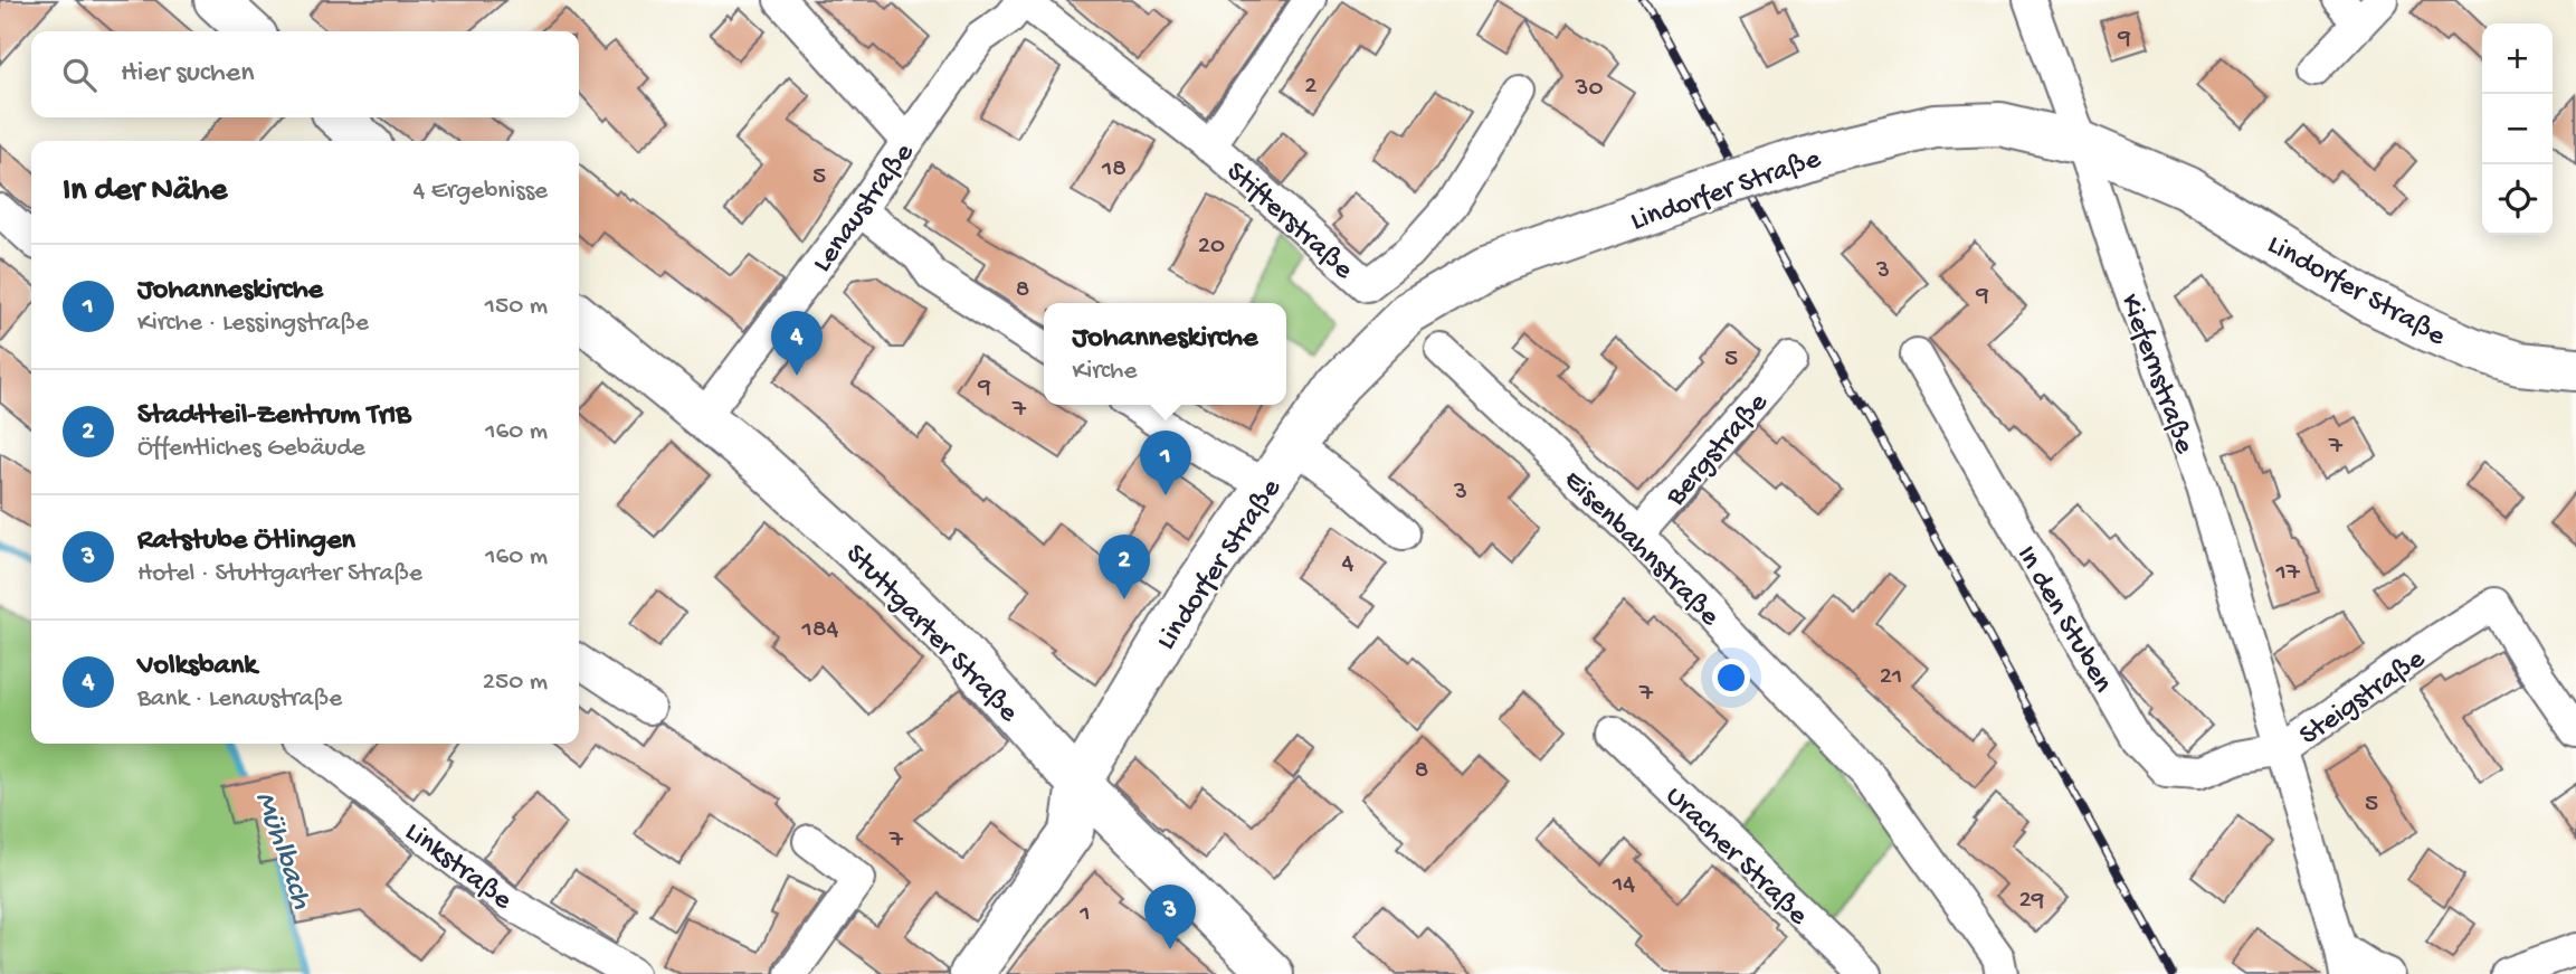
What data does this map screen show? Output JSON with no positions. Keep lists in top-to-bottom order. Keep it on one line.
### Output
{"streets":{"street":["Lindorfer Straße","Lenaustraße","Stifterstraße","Kiefernstraße","Bergstraße","Eisenbahnstraße","In den Stuben","Stuttgarter Straße","Steigstraße","Uracher Straße","Linkstraße"]},"crossings":[["Lindorfer Straße","Kiefernstraße"],["Lindorfer Straße","Stuttgarter Straße"],["Lenaustraße","Stifterstraße"],["Lenaustraße","Stuttgarter Straße"],["Kiefernstraße","In den Stuben"],["Kiefernstraße","Steigstraße"],["Bergstraße","Eisenbahnstraße"],["In den Stuben","Steigstraße"]],"water":["Mühlbach"],"house_numbers":["9","2","30","18","5","20","3","8","9","5","9","7","7","3","4","17","184","21","7","8","5","7","14","29","1"],"page":{"map_buttons":["+","−"],"search":"Hier suchen","heading":["In der Nähe","4 Ergebnisse"],"list":[{"mark":"1","name":"Johanneskirche","note":"Kirche · Lessingstraße","value":"150 m"},{"mark":"2","name":"Stadtteil-Zentrum TrIB","note":"Öffentliches Gebäude","value":"160 m"},{"mark":"3","name":"Ratstube Ötlingen","note":"Hotel · Stuttgarter Straße","value":"160 m"},{"mark":"4","name":"Volksbank","note":"Bank · Lenaustraße","value":"250 m"}],"popup":["Johanneskirche","Kirche"],"pins":["4","1","2","3"]}}
